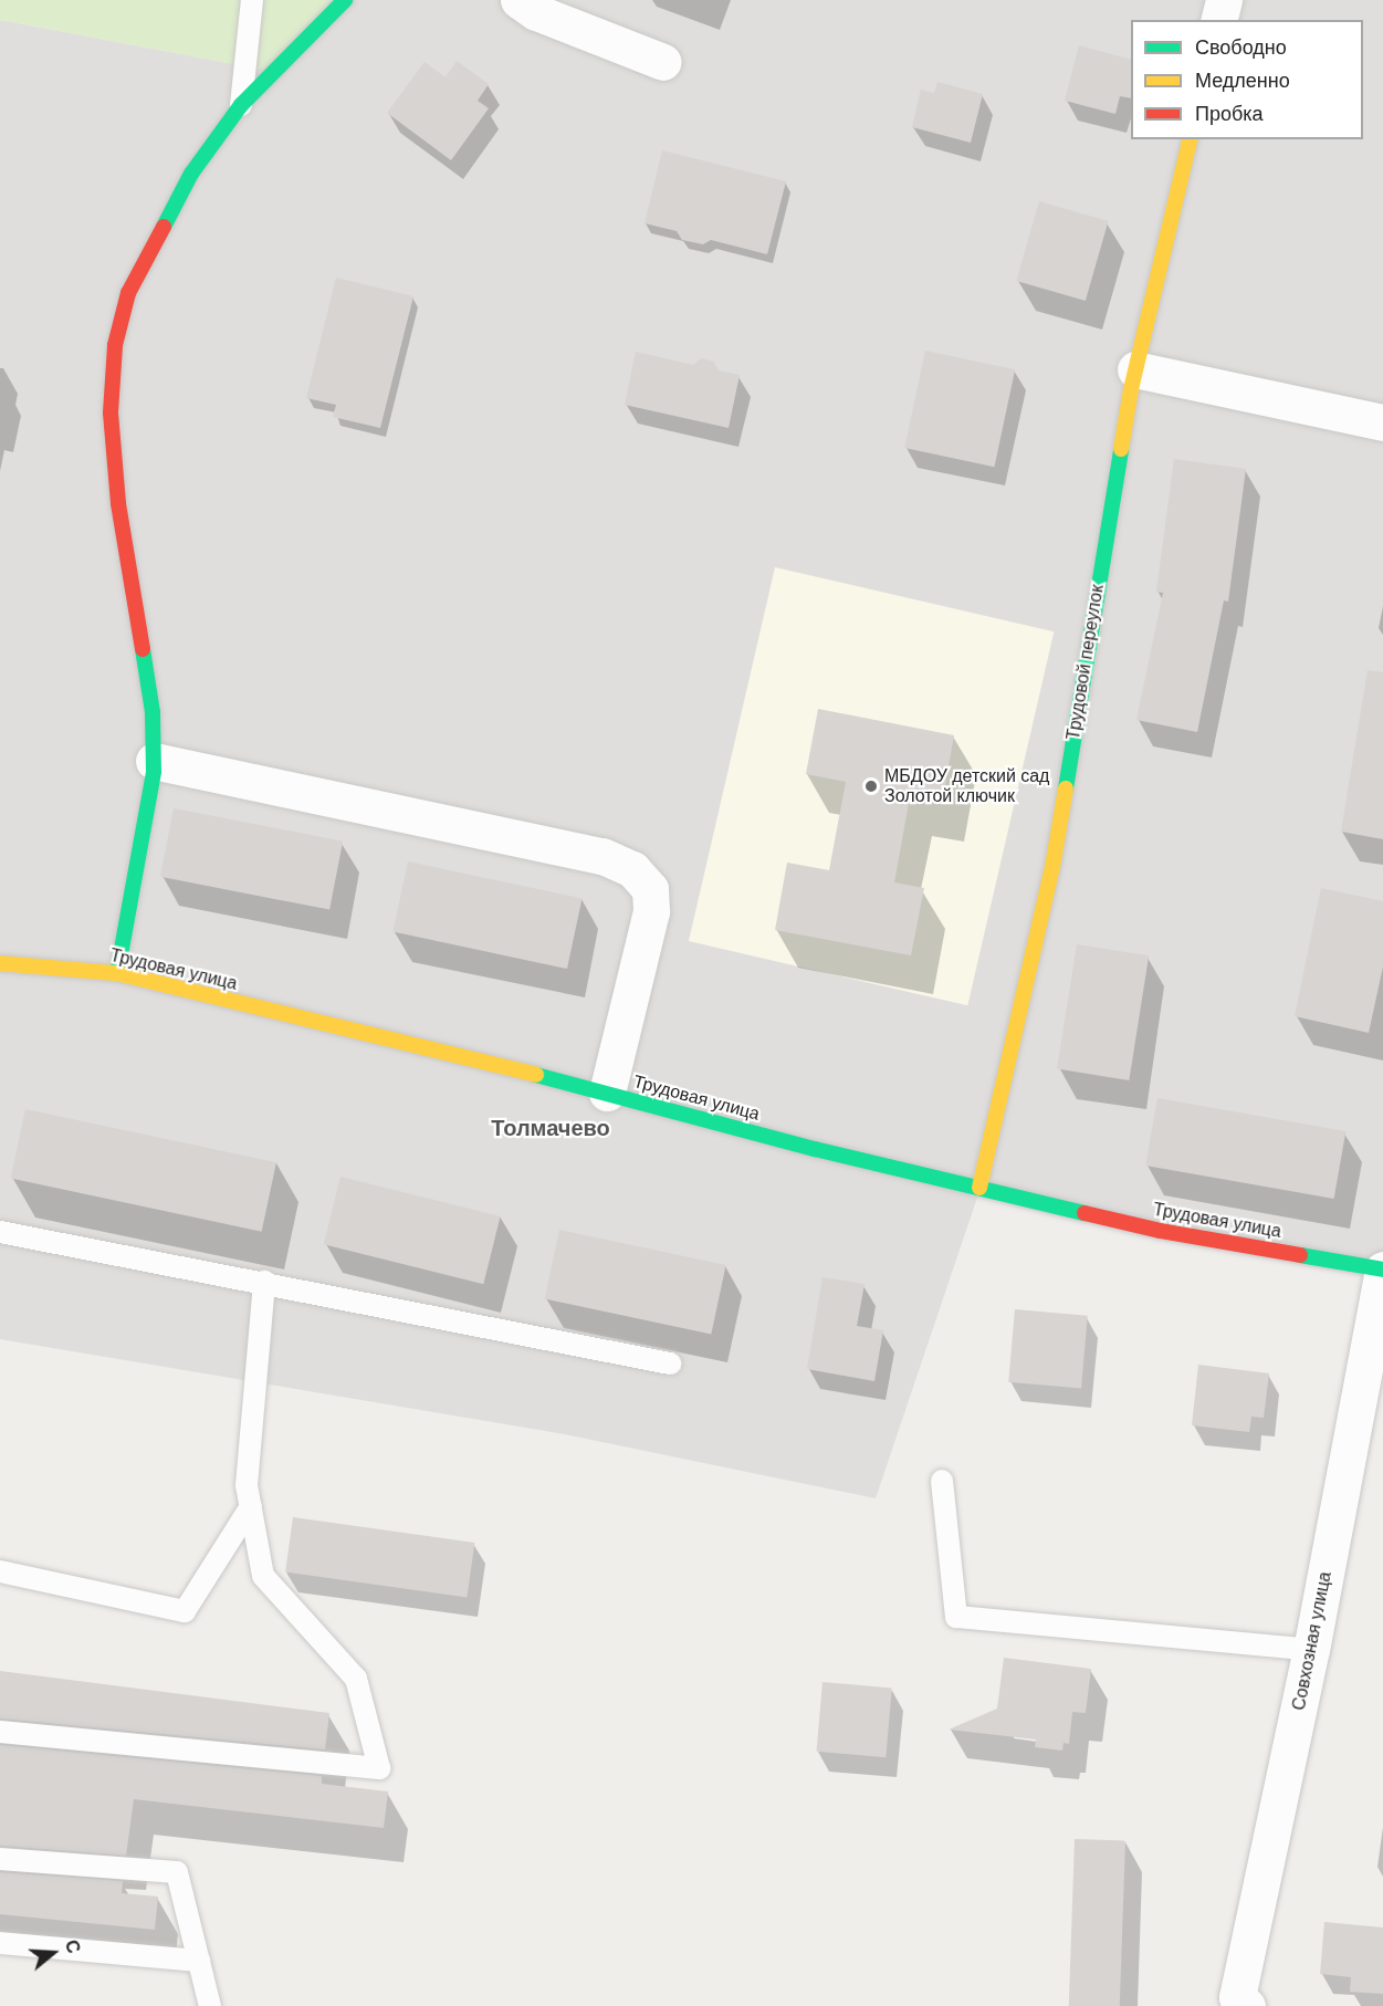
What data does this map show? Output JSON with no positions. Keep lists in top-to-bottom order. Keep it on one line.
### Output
{"streets":{"street":["Трудовой переулок","Трудовая улица","Совхозная улица"]},"crossings":[["Трудовой переулок","Трудовая улица"],["Трудовая улица","Совхозная улица"]],"districts":["Толмачево"],"places":["МБДОУ детский сад Золотой ключик"],"legend":["Свободно","Медленно","Пробка"],"north":"right"}
